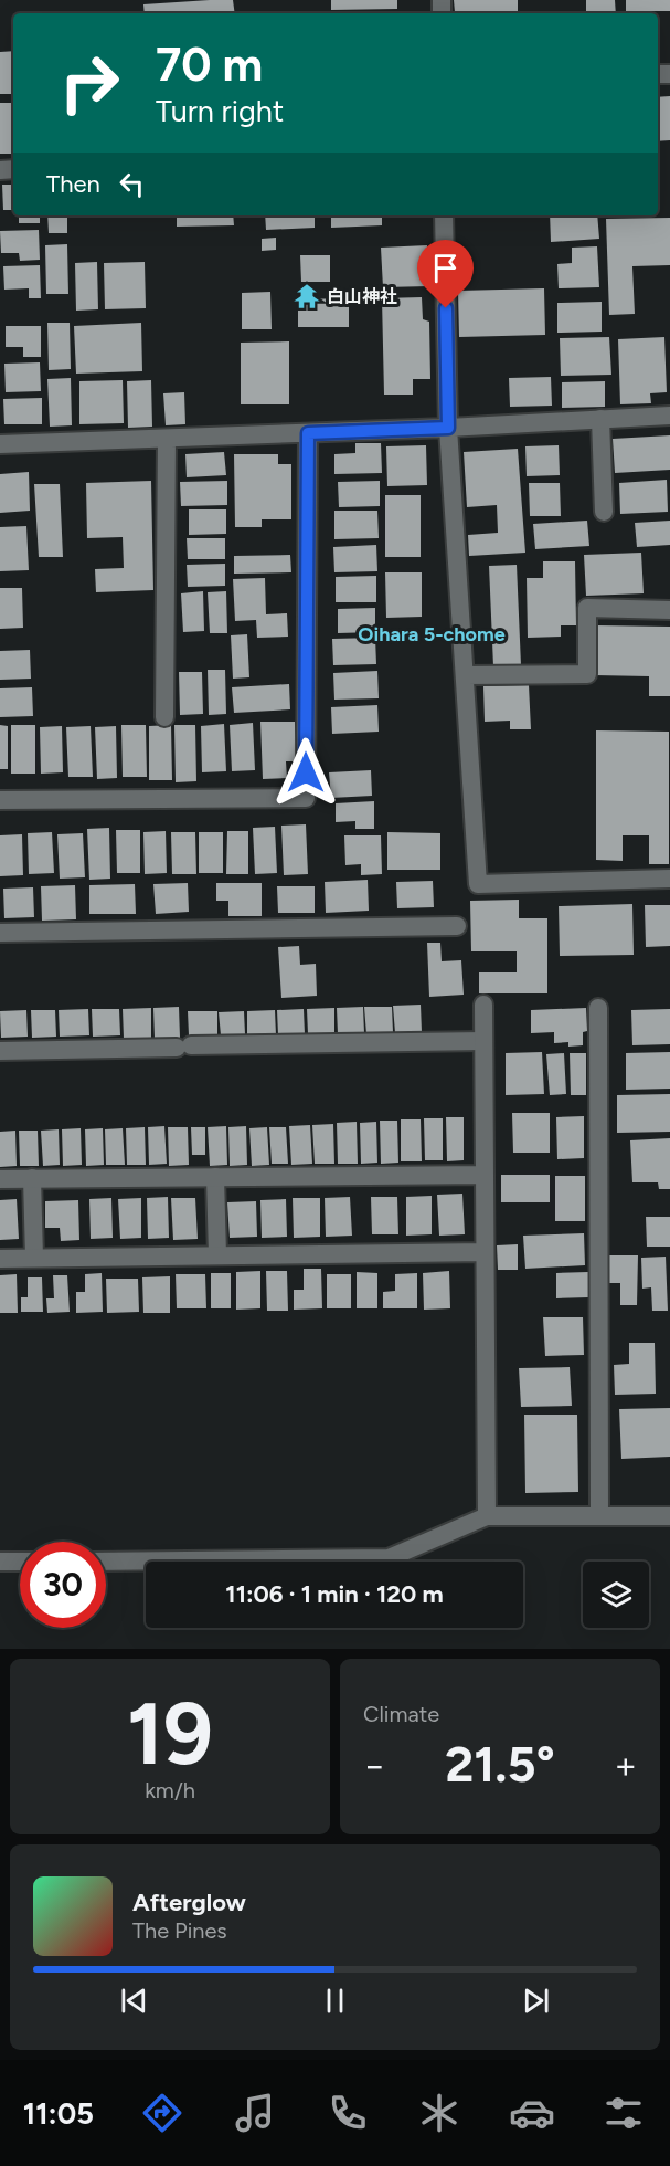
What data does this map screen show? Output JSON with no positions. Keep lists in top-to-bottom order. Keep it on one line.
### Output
{"districts":["Oihara 5-chome"],"places":{"temple":["白山神社"]},"page":{"turn":["70 m","Turn right"],"then":"Then","limit":"30","trip":"11:06 · 1 min · 120 m","tile":[["19","km/h"],"Climate"],"heat":["−","21.5°","+"],"song":["Afterglow","The Pines"],"tabs":"11:05"}}
